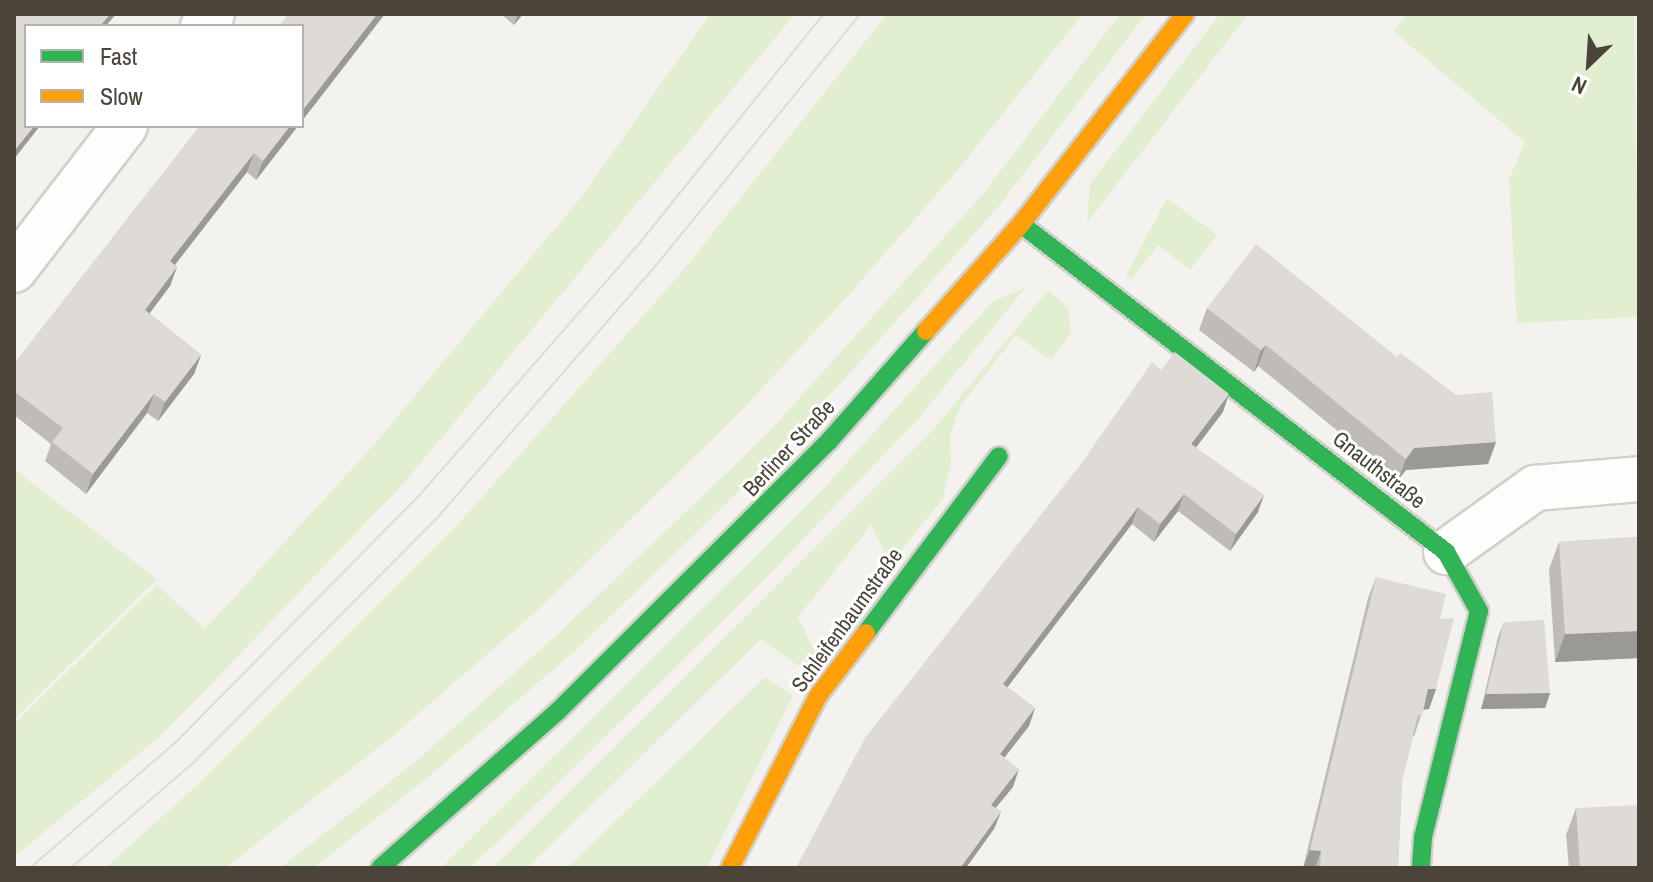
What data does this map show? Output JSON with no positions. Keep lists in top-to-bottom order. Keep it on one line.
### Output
{"streets":{"street":["Berliner Straße","Gnauthstraße","Schleifenbaumstraße"]},"crossings":[["Berliner Straße","Gnauthstraße"]],"legend":["Fast","Slow"],"north":"bottom left"}
